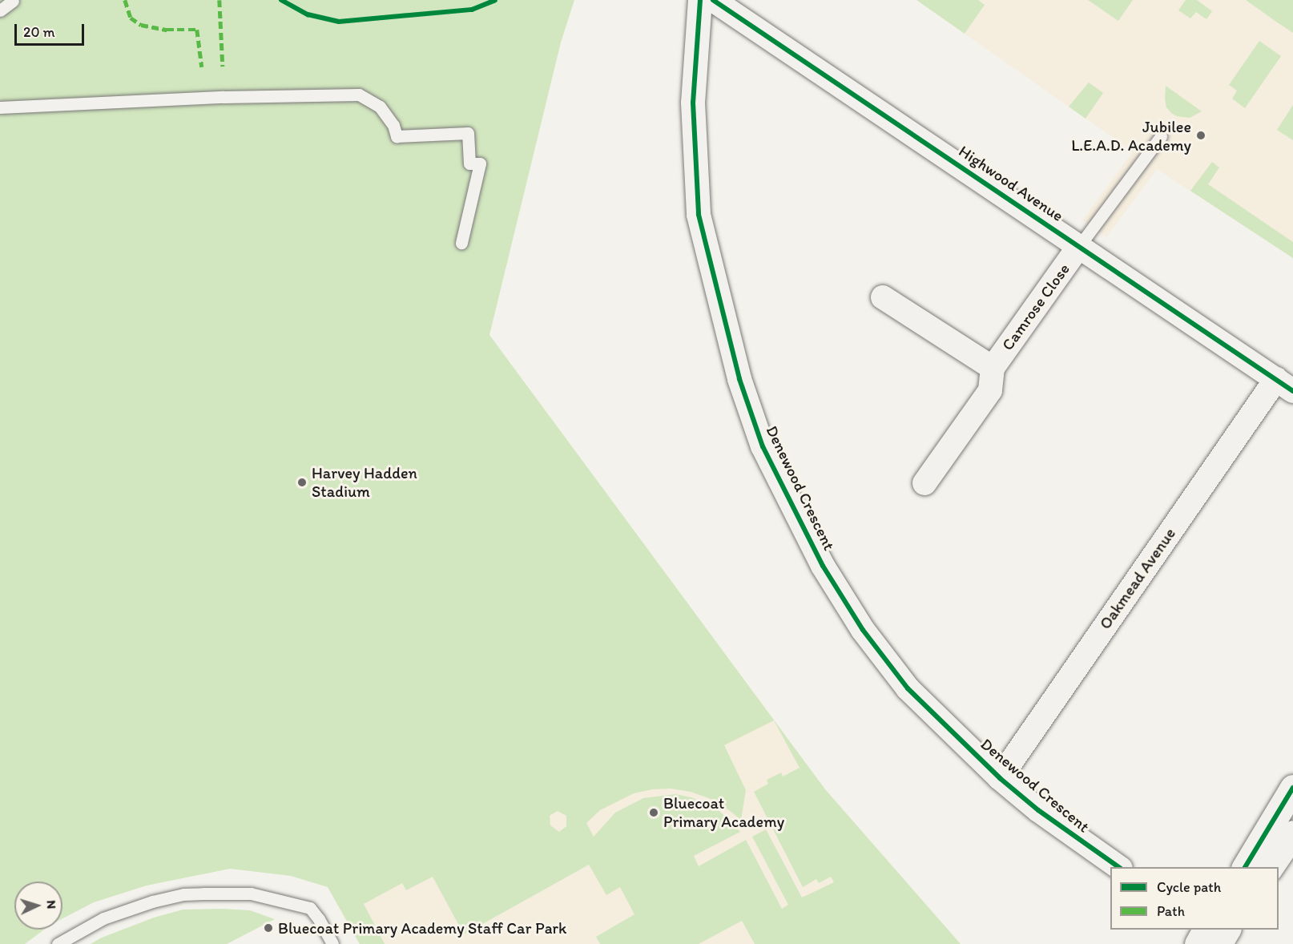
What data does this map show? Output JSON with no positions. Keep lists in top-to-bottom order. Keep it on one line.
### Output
{"streets":{"street":["Highwood Avenue","Camrose Close","Denewood Crescent","Oakmead Avenue"]},"crossings":[["Highwood Avenue","Camrose Close"],["Highwood Avenue","Oakmead Avenue"],["Denewood Crescent","Oakmead Avenue"]],"places":["Jubilee L.E.A.D. Academy","Harvey Hadden Stadium","Bluecoat Primary Academy","Bluecoat Primary Academy Staff Car Park"],"legend":["Cycle path","Path"],"scale_bar":"20 m","north":"right"}
